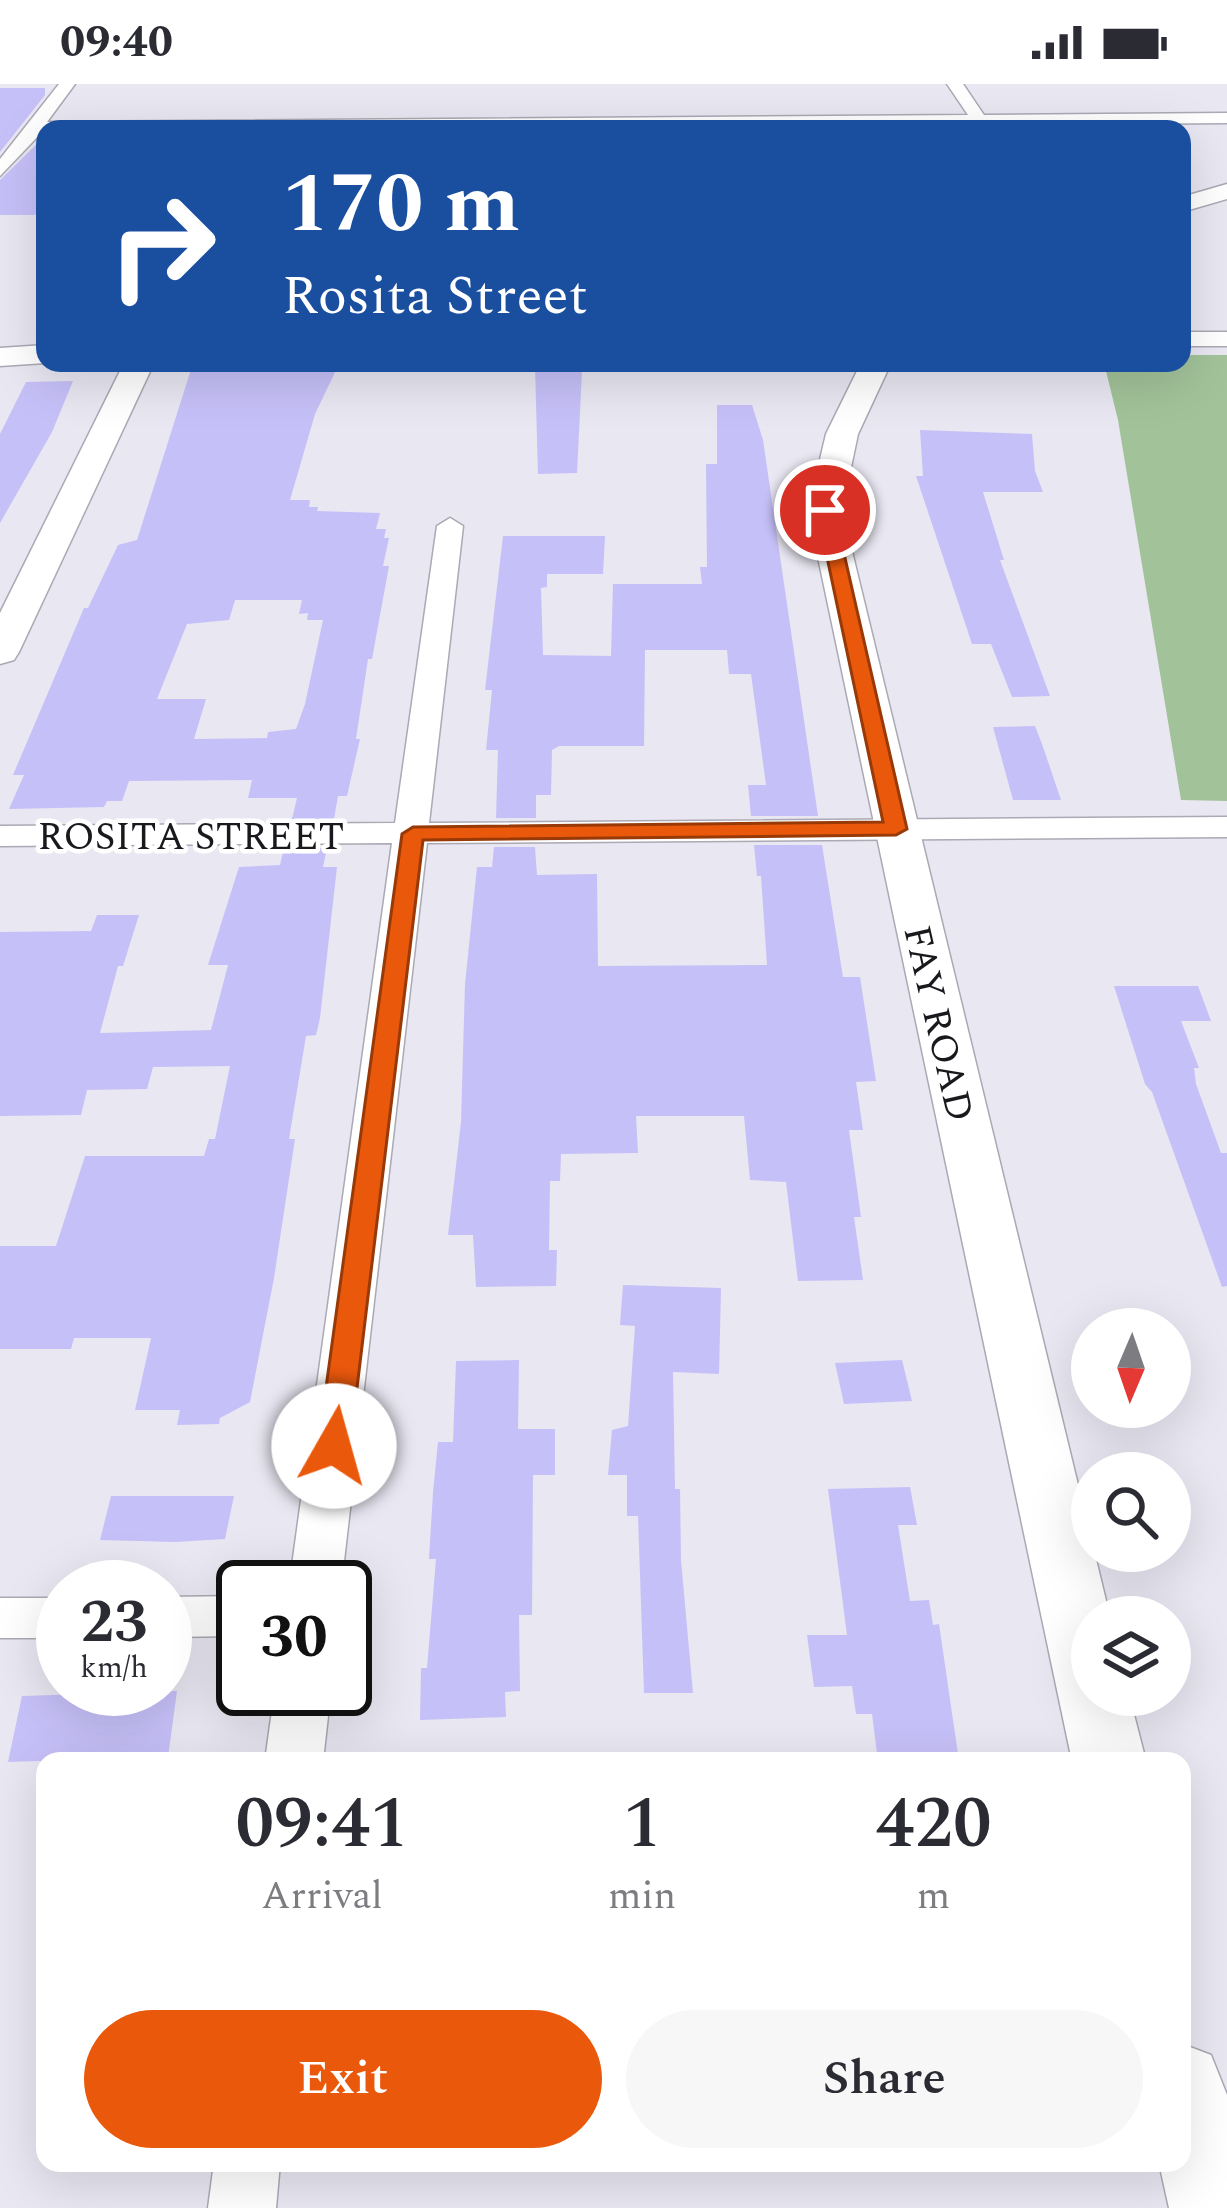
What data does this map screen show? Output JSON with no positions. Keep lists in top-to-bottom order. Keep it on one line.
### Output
{"streets":{"street":["ROSITA STREET","FAY ROAD"]},"crossings":[["ROSITA STREET","FAY ROAD"]],"north":"bottom","page":{"status":"09:40","turn":["170 m","Rosita Street"],"speed":"23 km/h","limit":"30","eta":["09:41","Arrival","1","min","420","m"],"buttons":["Exit","Share"]}}
